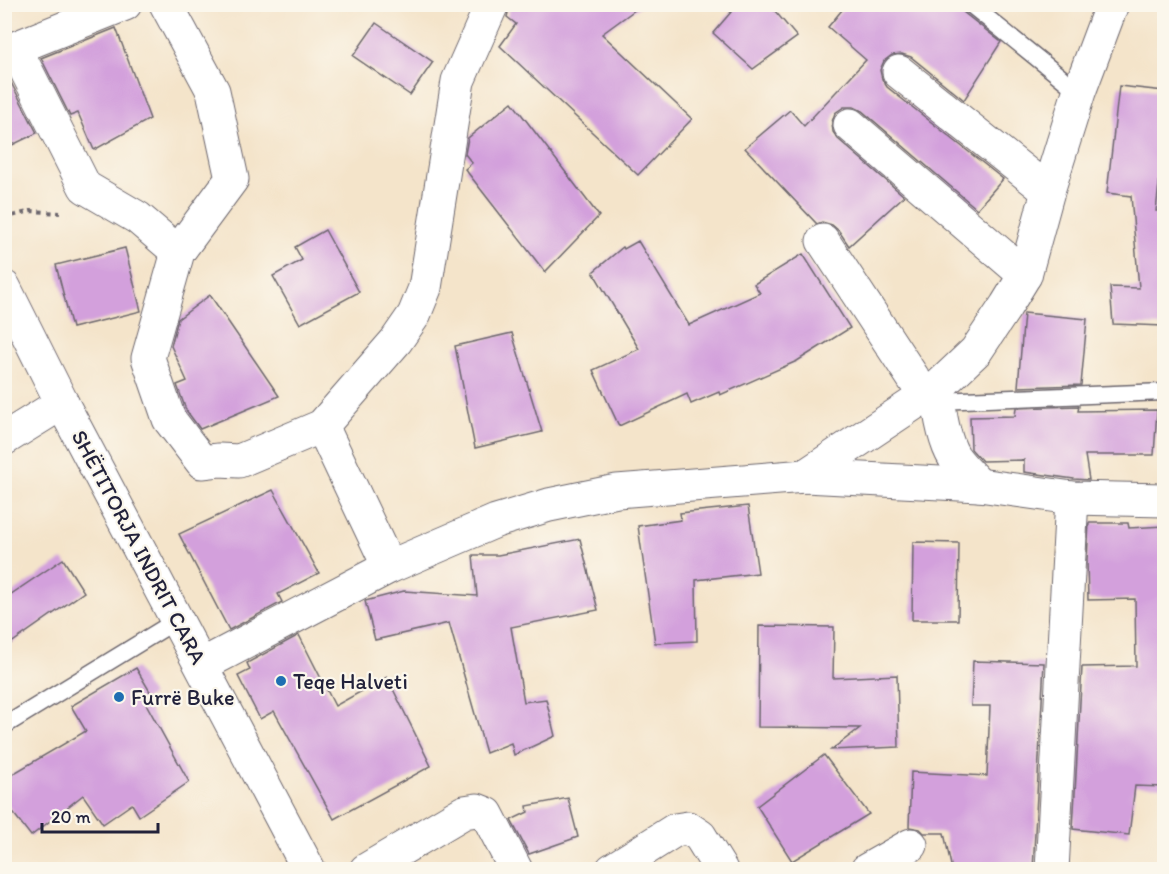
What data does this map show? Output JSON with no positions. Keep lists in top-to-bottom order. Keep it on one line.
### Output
{"streets":{"street":["SHËTITORJA INDRIT CARA"]},"places":["Teqe Halveti","Furrë Buke"],"scale_bar":"20 m"}
